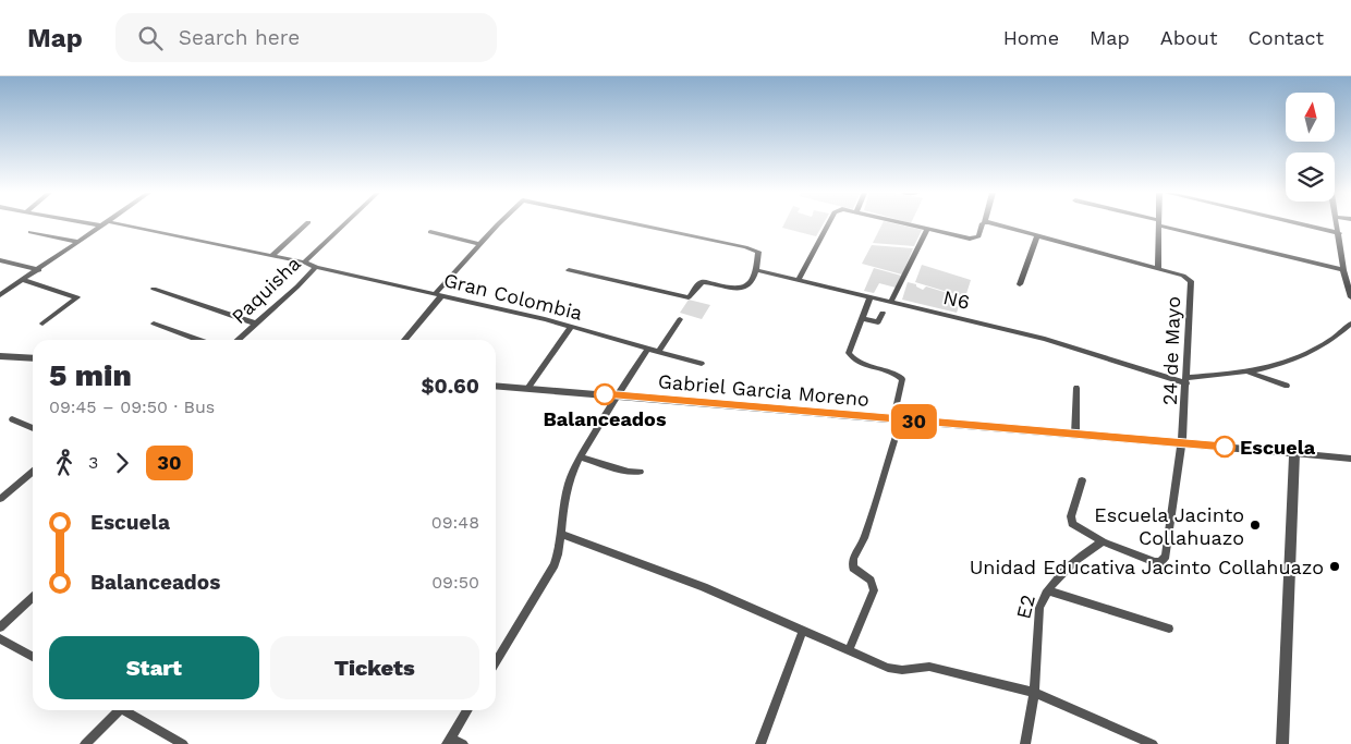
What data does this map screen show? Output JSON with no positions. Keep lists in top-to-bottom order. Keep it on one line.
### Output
{"streets":{"street":["Paquisha","Gran Colombia","N6","24 de Mayo","Gabriel Garcia Moreno","E2"]},"crossings":[["Paquisha","Gran Colombia"],["N6","24 de Mayo"],["24 de Mayo","Gabriel Garcia Moreno"]],"places":["Balanceados","Escuela","Escuela Jacinto Collahuazo","Unidad Educativa Jacinto Collahuazo"],"lines":["bus line 30"],"north":"top","page":{"header":"Map","search":"Search here","nav":["Home","Map","About","Contact"],"on_map":"30","heading":["5 min","09:45 – 09:50 · Bus","$0.60"],"legs":["3","30"],"list":[{"name":"Escuela","value":"09:48"},{"name":"Balanceados","value":"09:50"}],"buttons":["Start","Tickets"]}}
